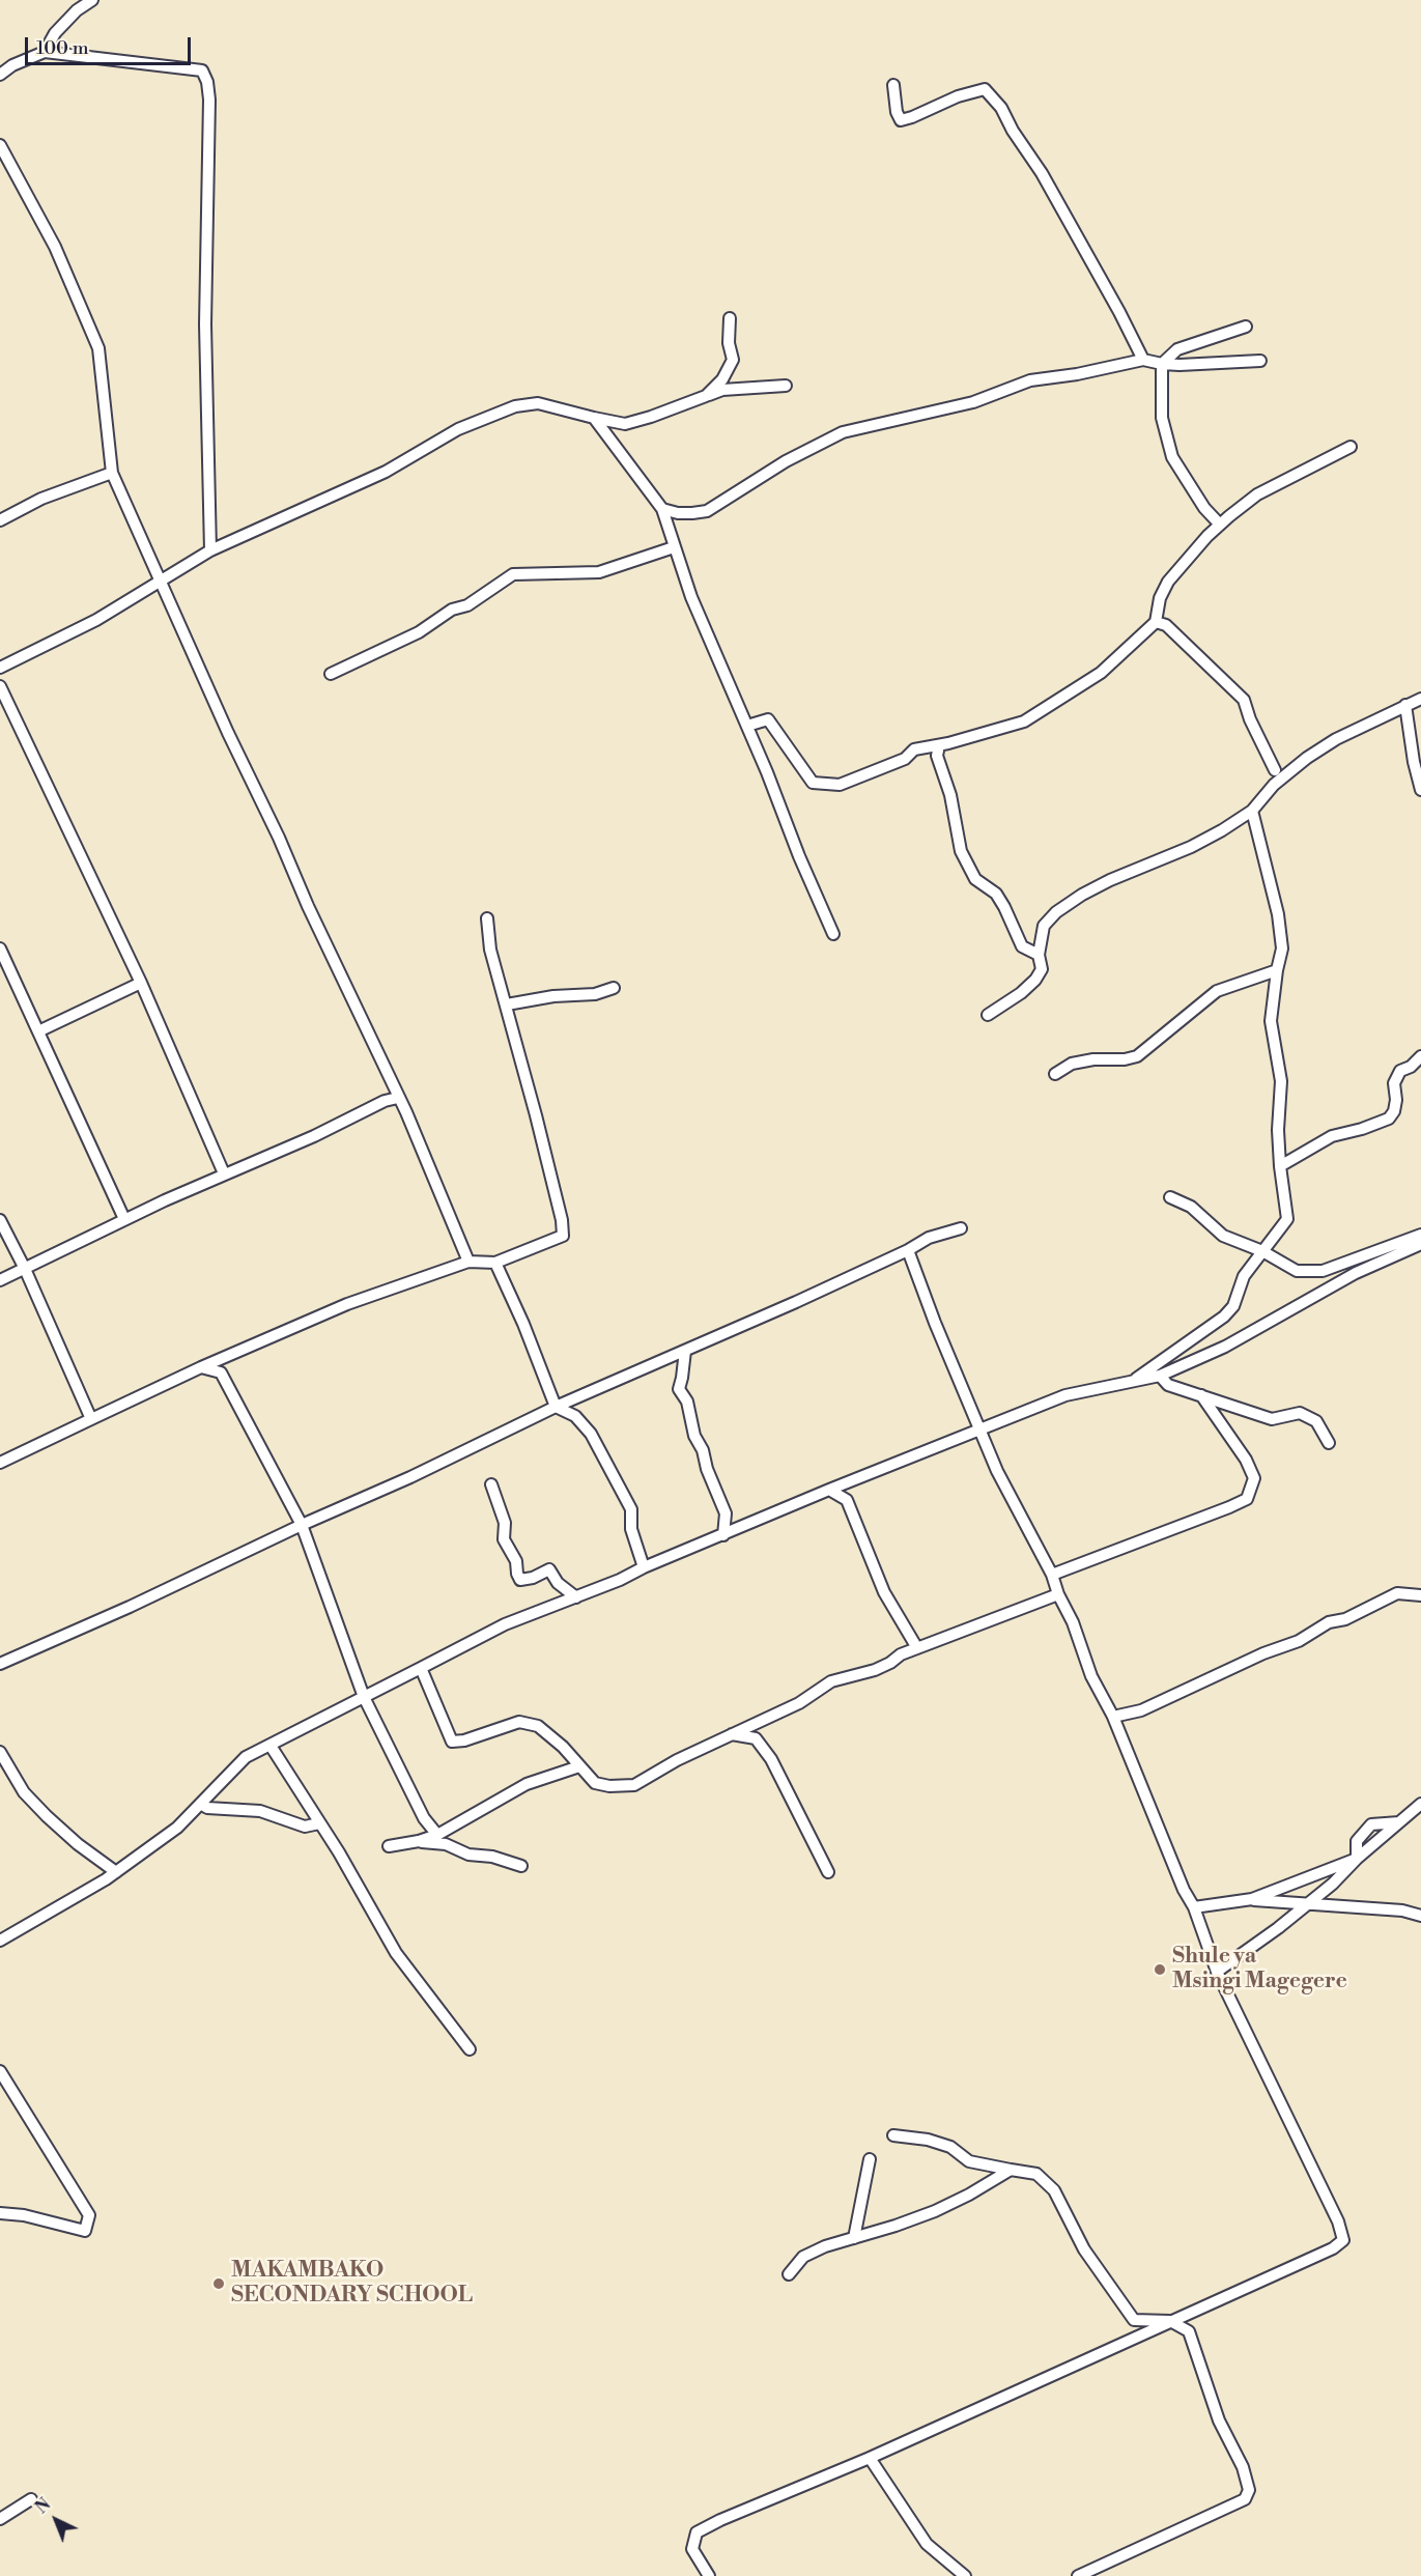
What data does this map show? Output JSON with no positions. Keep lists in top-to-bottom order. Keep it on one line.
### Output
{"places":["Shule ya Msingi Magegere","MAKAMBAKO SECONDARY SCHOOL"],"scale_bar":"100 m","north":"top left"}
